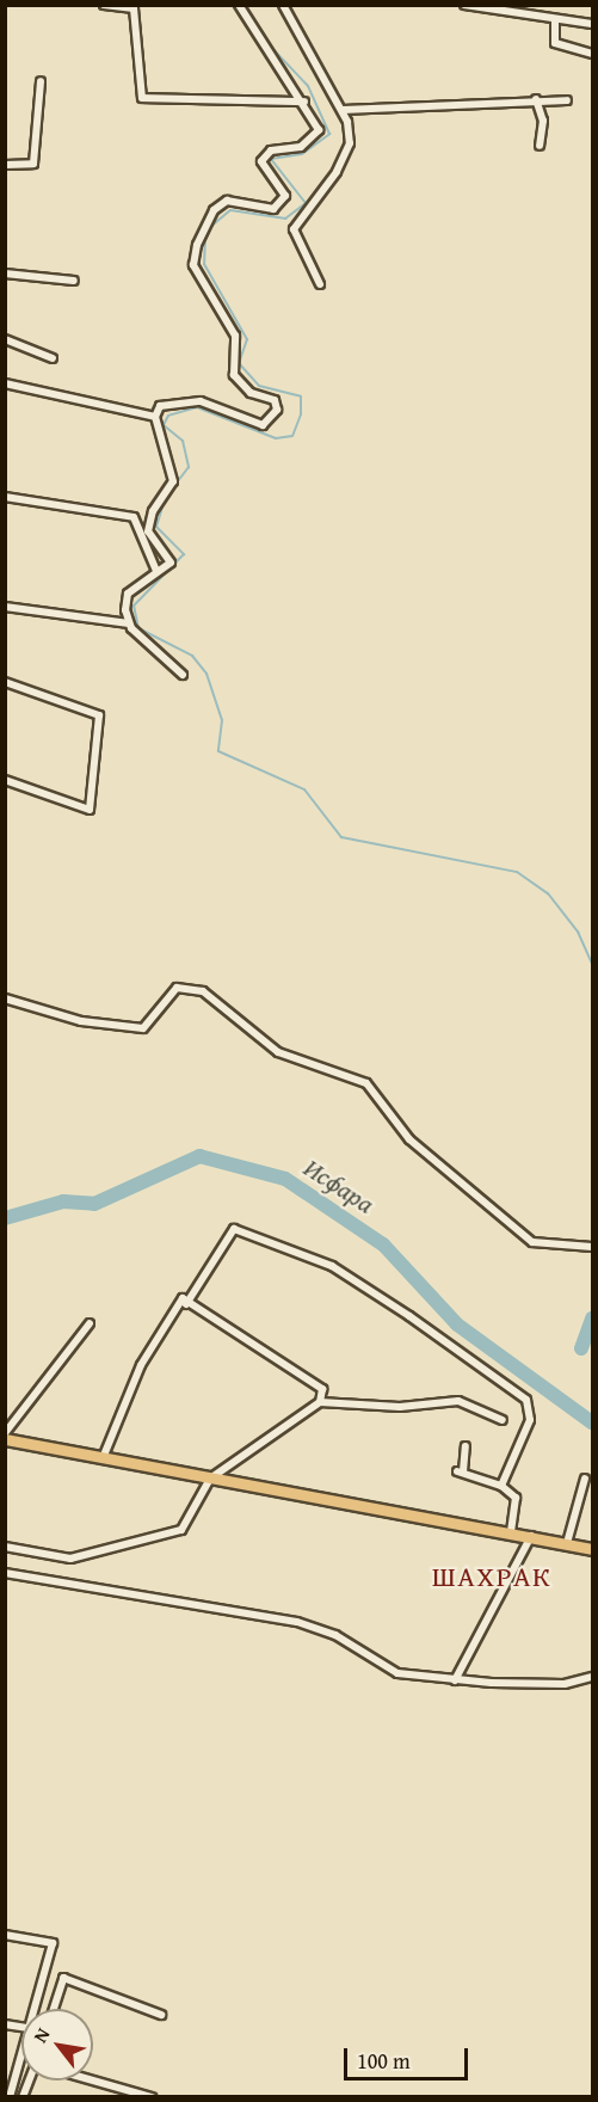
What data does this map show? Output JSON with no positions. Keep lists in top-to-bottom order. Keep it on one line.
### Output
{"districts":["ШАХРАК"],"water":["Исфара"],"scale_bar":"100 m","north":"top left"}
